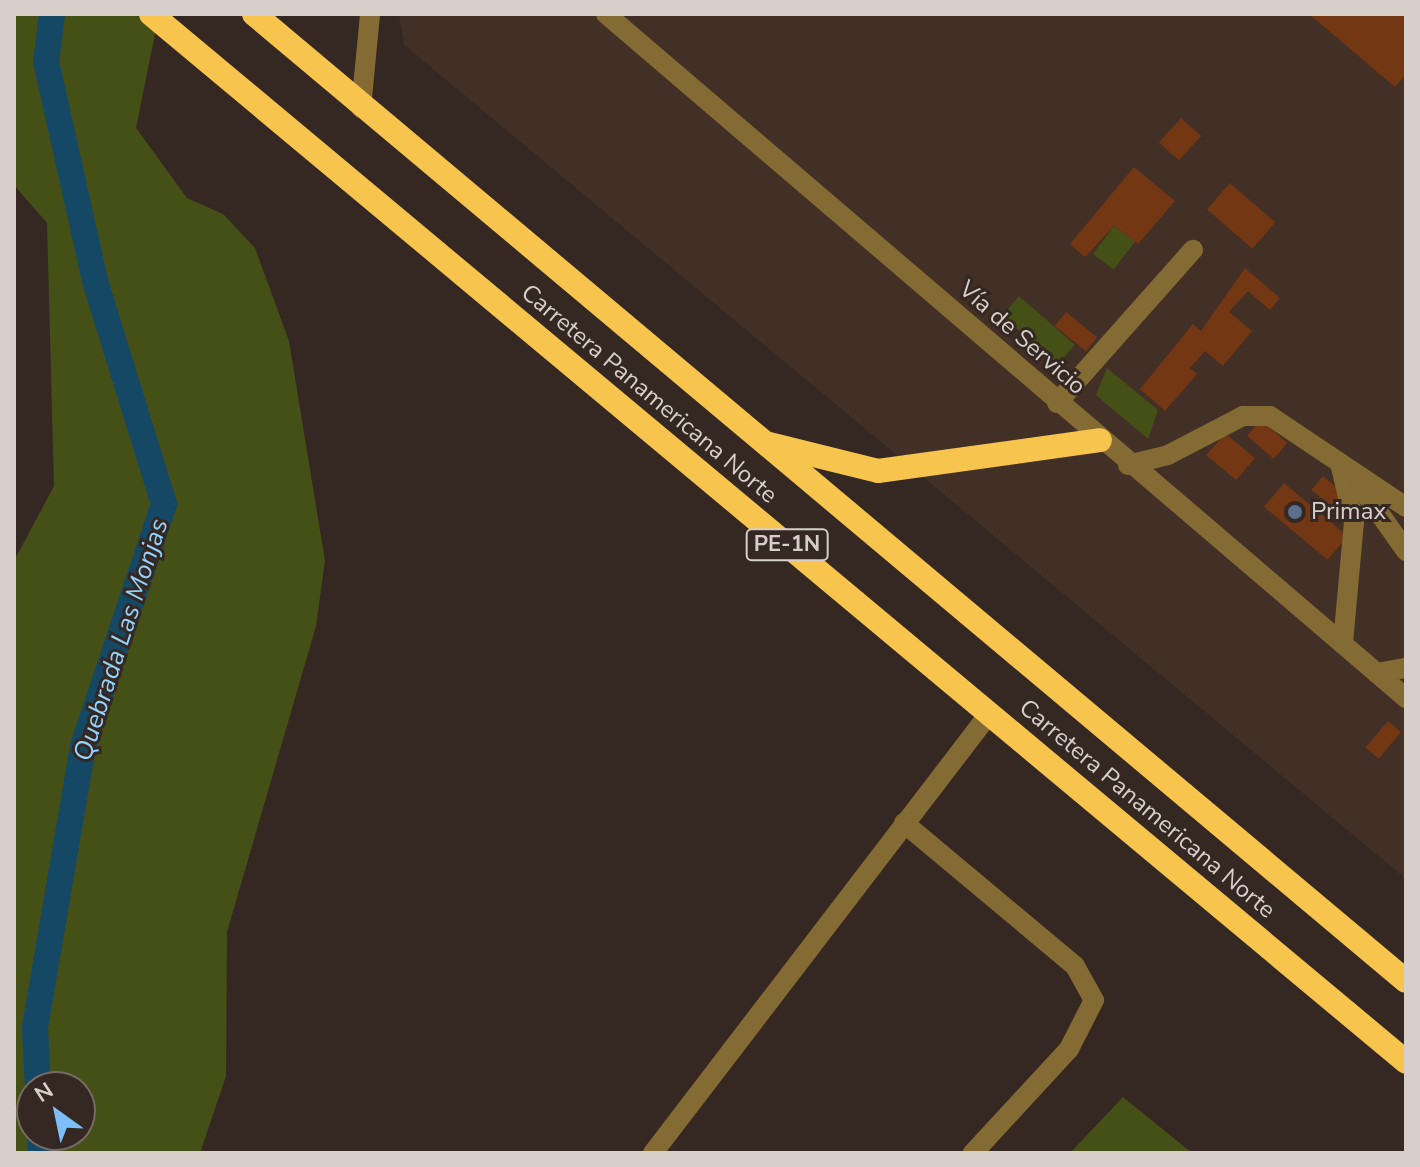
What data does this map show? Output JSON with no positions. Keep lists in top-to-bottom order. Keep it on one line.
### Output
{"streets":{"highway":["Carretera Panamericana Norte","PE-1N"],"street":["Vía de Servicio"]},"water":["Quebrada Las Monjas"],"places":["Primax"],"north":"top left"}
